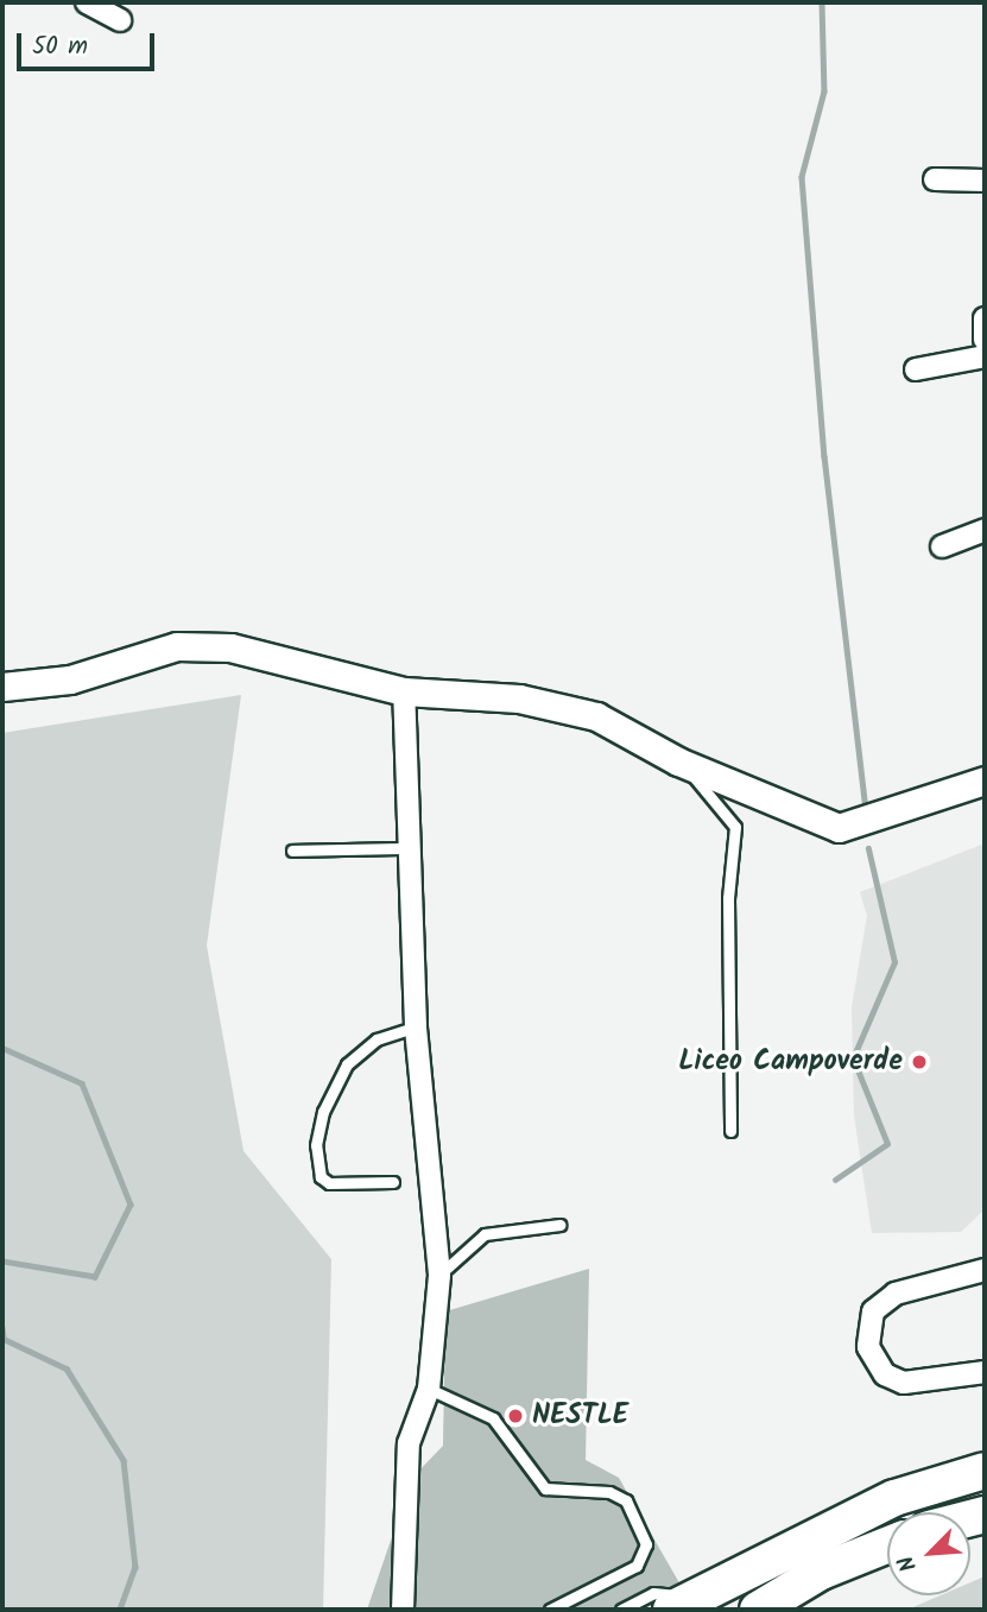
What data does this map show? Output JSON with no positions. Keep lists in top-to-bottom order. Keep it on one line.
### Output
{"places":["Liceo Campoverde","NESTLE"],"scale_bar":"50 m","north":"bottom left"}
